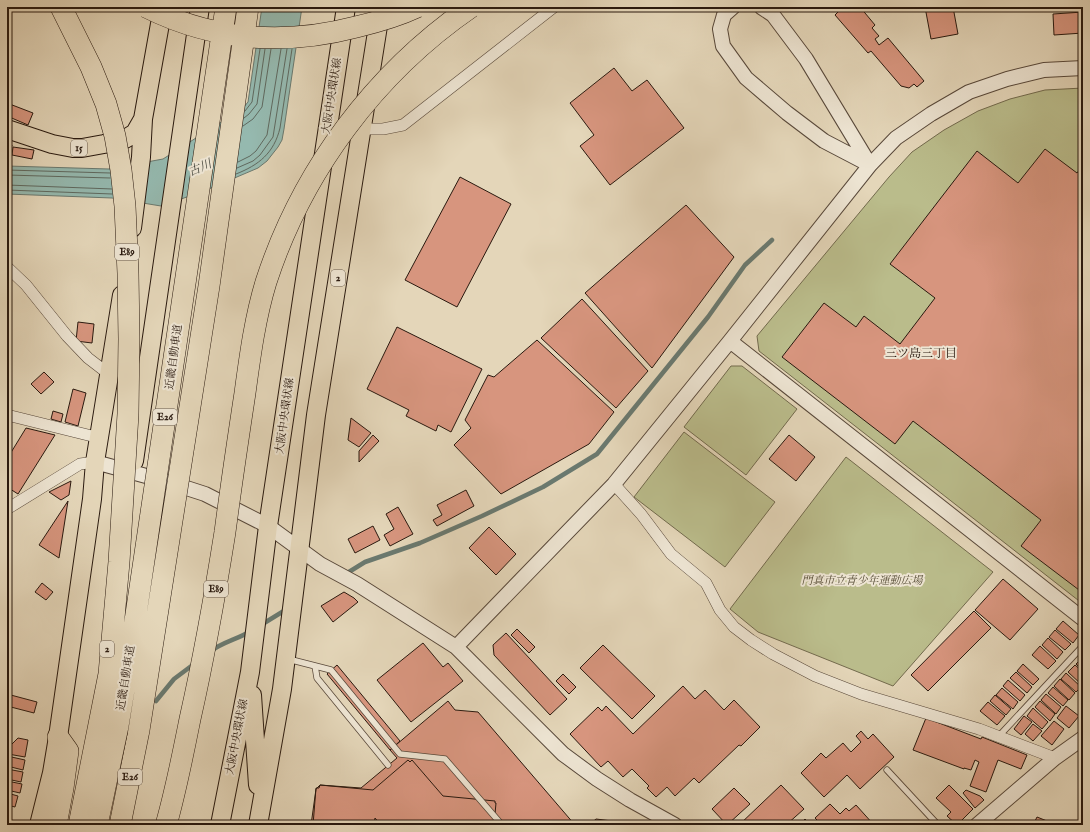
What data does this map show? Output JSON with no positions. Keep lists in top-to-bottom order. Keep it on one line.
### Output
{"streets":{"highway":["E89","近畿自動車道","E26"],"main road":["大阪中央環状線","15","2"]},"crossings":[["E89","2"]],"districts":["三ツ島三丁目"],"water":["古川"],"parks":["門真市立青少年運動広場"]}
